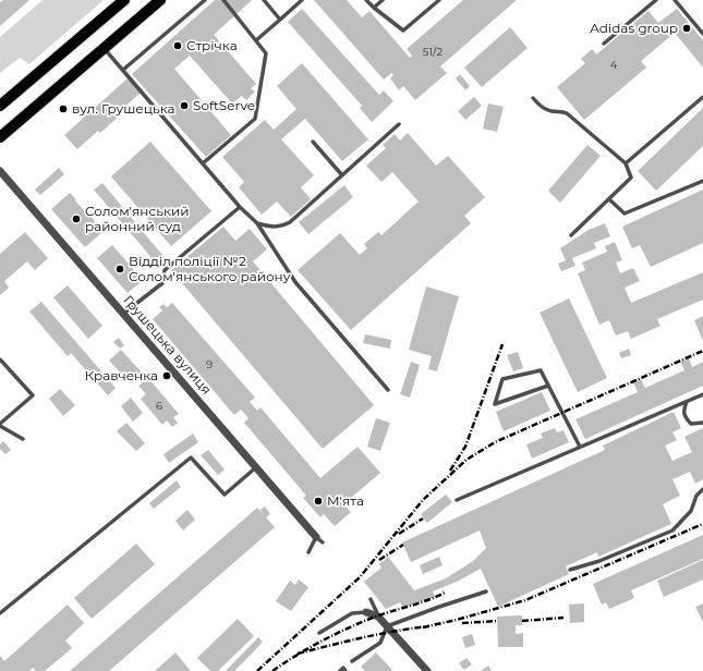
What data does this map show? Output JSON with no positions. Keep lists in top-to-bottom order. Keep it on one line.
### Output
{"streets":{"street":["Грушецька вулиця"]},"places":["Adidas group","Стрічка","SoftServe","вул. Грушецька","Солом'янський районний суд","Відділ поліції №2 Солом'янського району","Кравченка","М'ята"],"house_numbers":["51/2","4","9","6"]}
